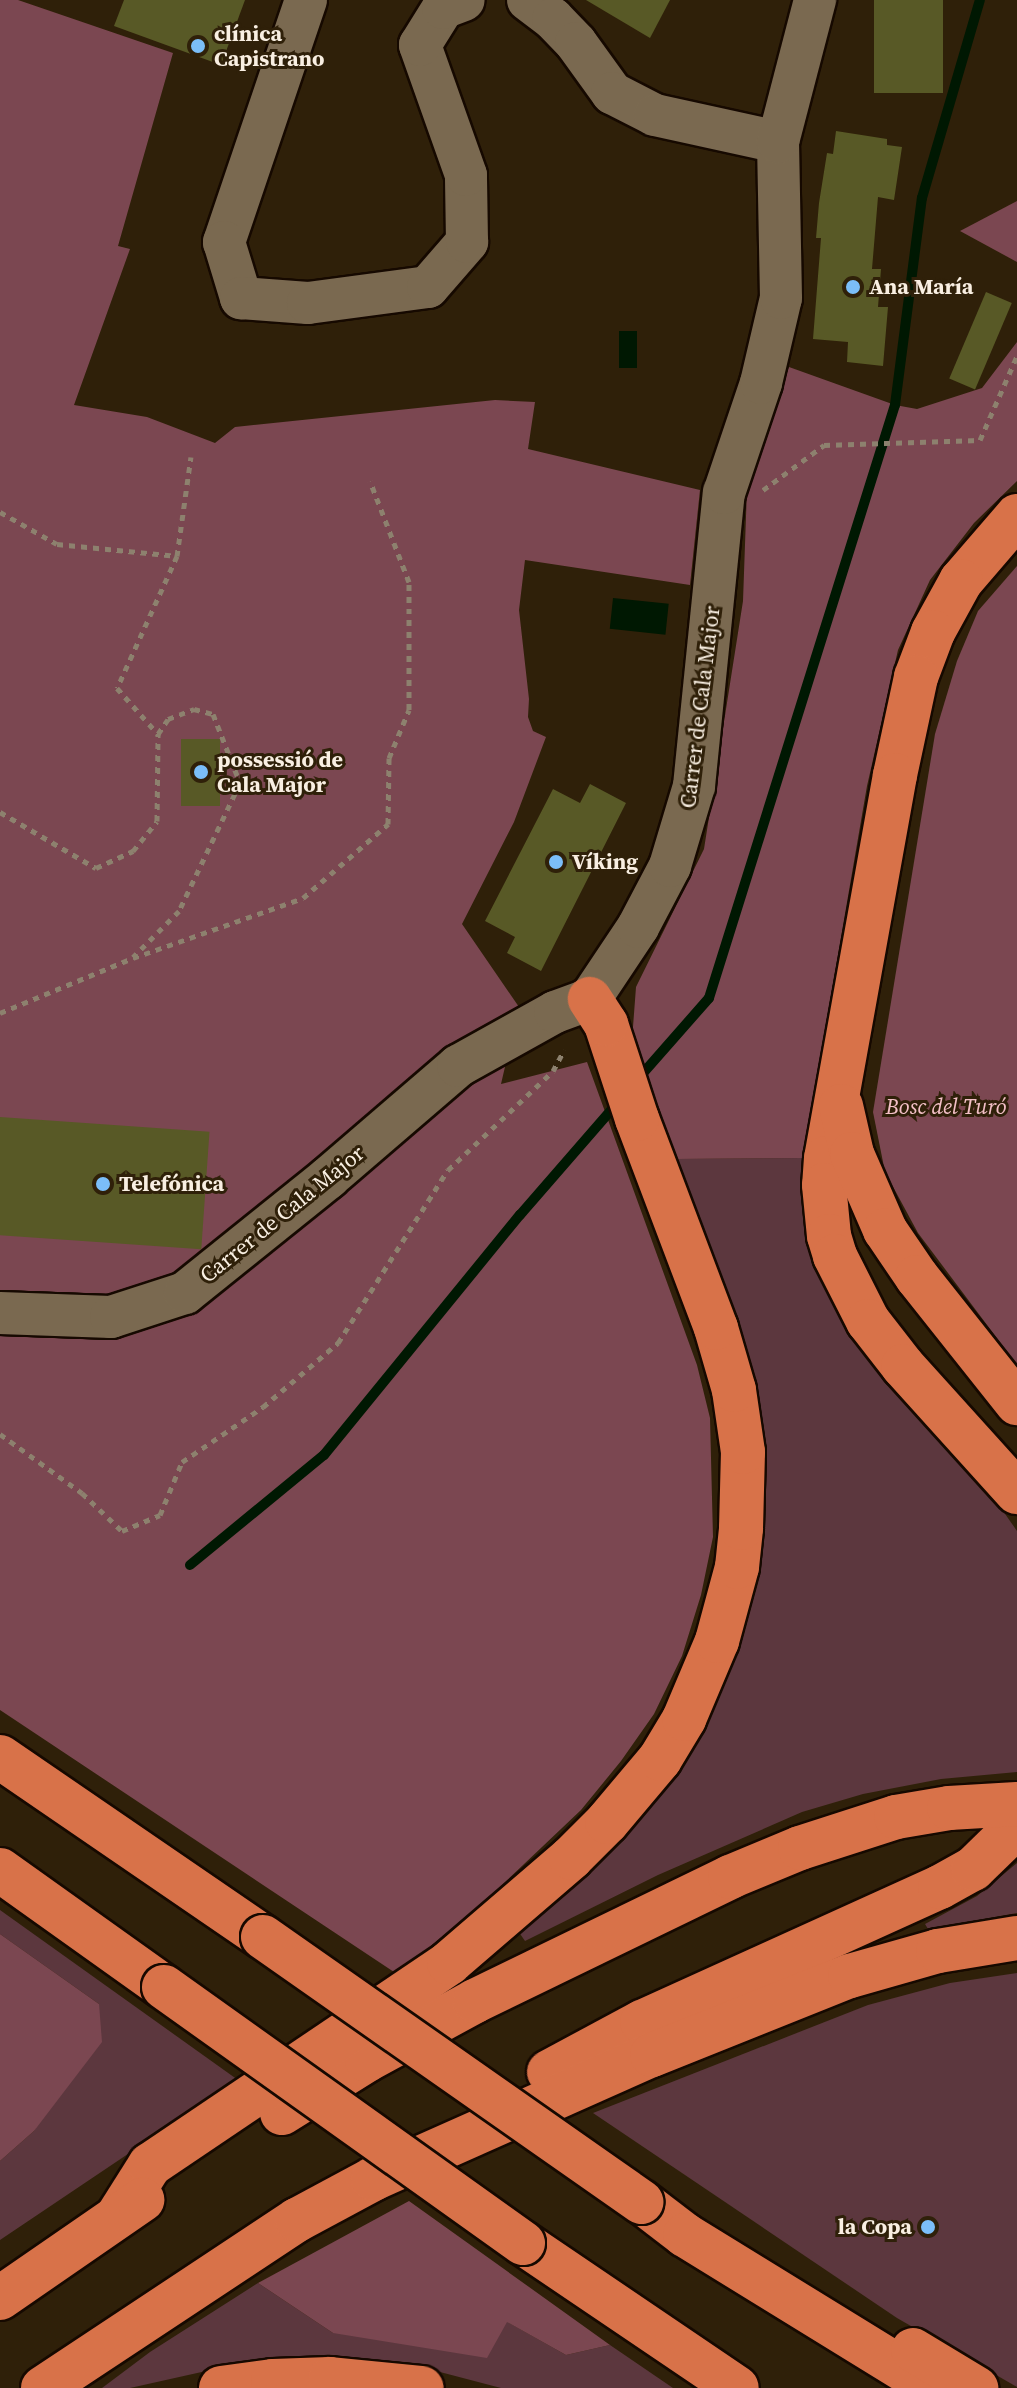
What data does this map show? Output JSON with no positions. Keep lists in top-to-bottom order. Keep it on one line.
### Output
{"streets":{"street":["Carrer de Cala Major"]},"parks":["Bosc del Turó"],"places":["clínica Capistrano","Ana María","possessió de Cala Major","Víking","Telefónica","la Copa"]}
